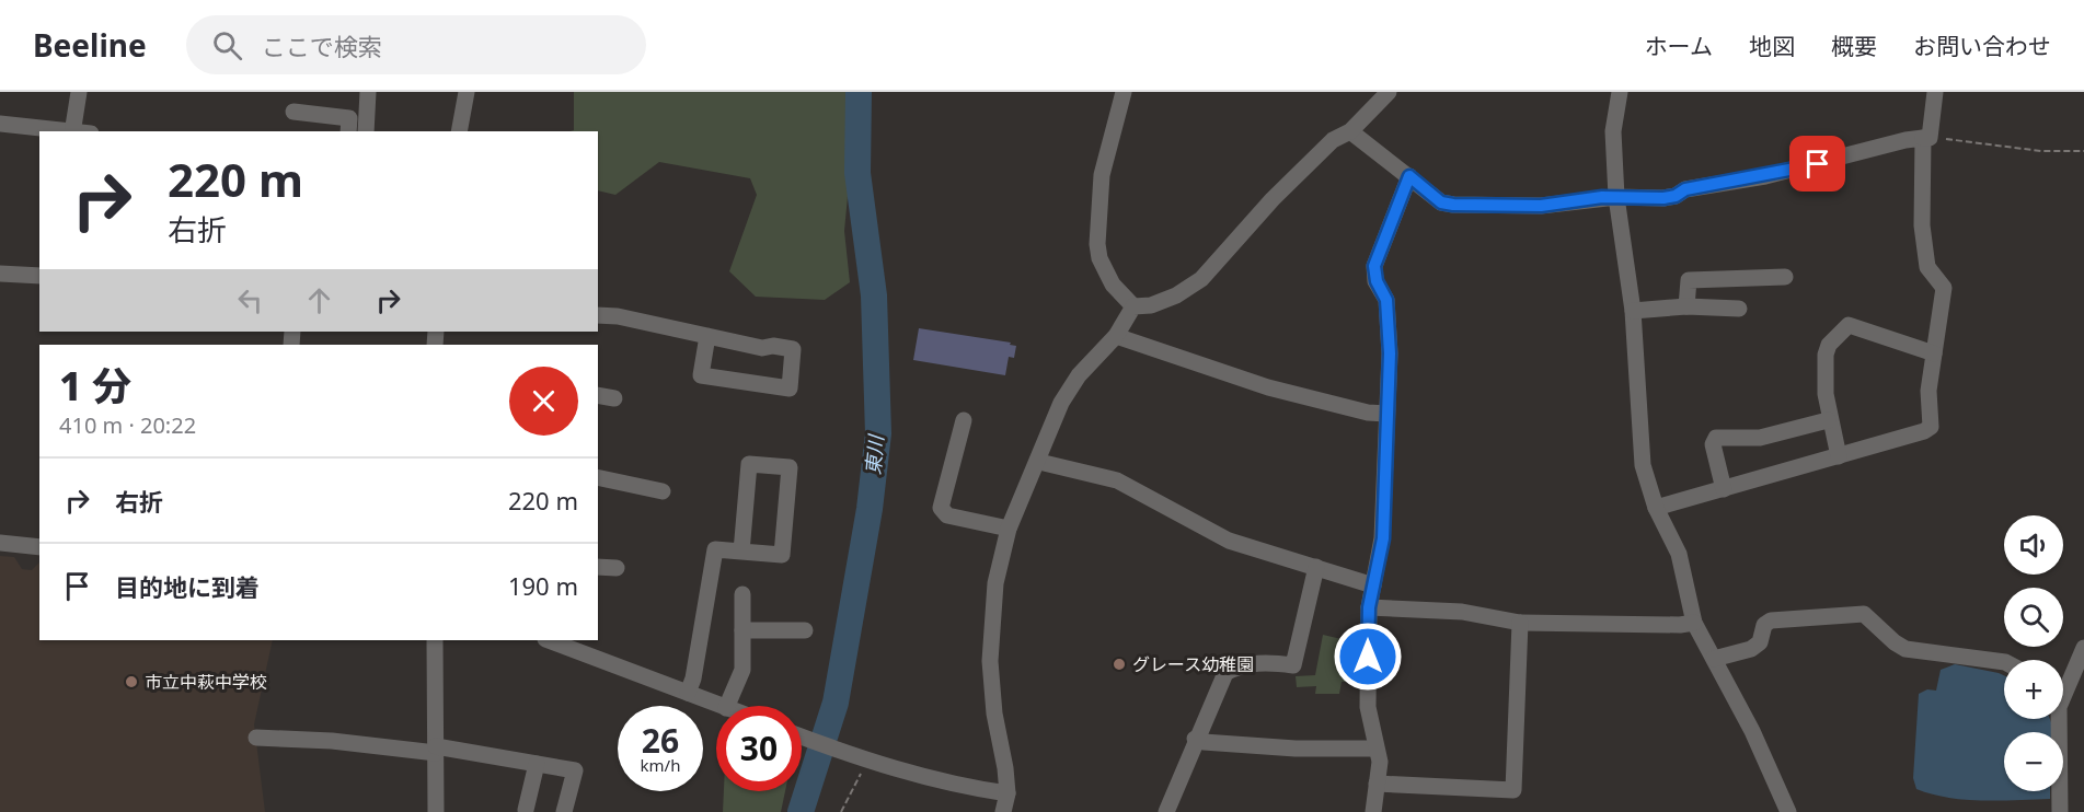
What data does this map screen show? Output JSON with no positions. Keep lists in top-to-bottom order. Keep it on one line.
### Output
{"water":["東川"],"places":["グレース幼稚園","市立中萩中学校"],"page":{"header":"Beeline","search":"ここで検索","nav":["ホーム","地図","概要","お問い合わせ"],"turn":["220 m","右折"],"heading":["1 分","410 m · 20:22"],"list":[{"name":"右折","value":"220 m"},{"name":"目的地に到着","value":"190 m"}],"map_buttons":["+","−"],"speed":"26 km/h","limit":"30"}}
